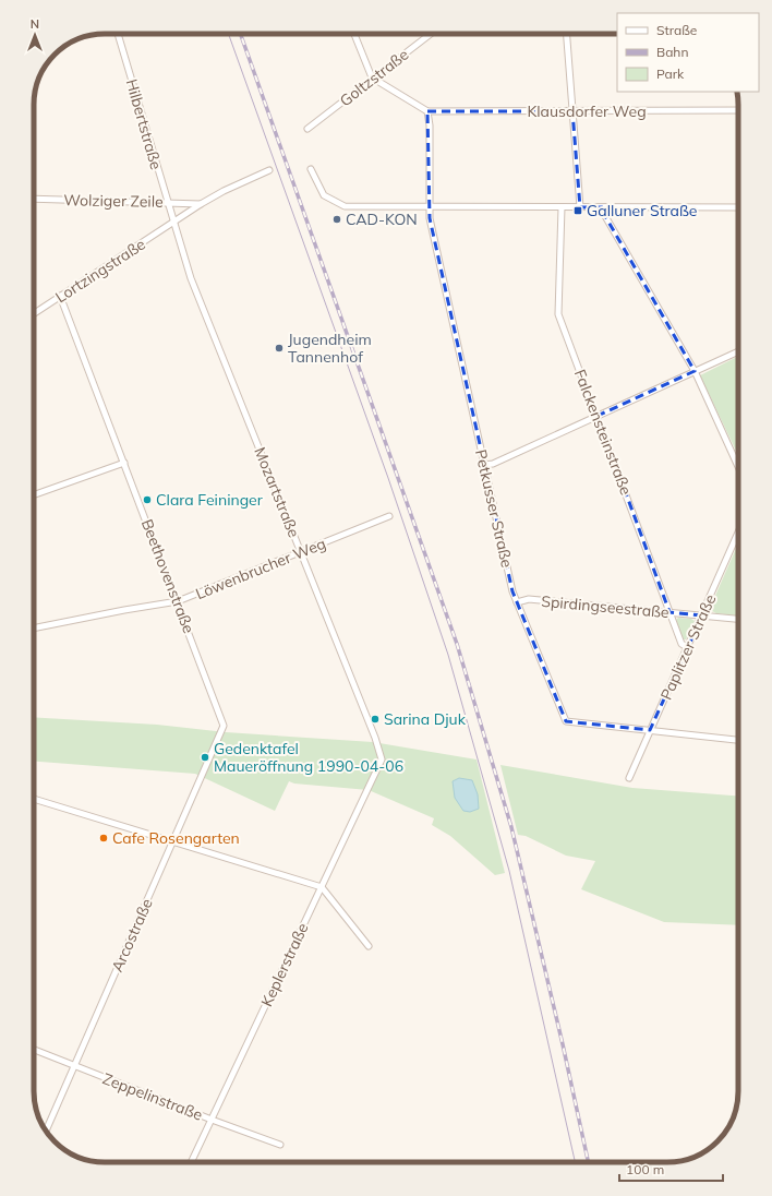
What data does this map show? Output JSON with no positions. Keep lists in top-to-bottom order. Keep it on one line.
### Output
{"streets":{"street":["Goltzstraße","Klausdorfer Weg","Hilbertstraße","Wolziger Zeile","Lortzingstraße","Falckensteinstraße","Mozartstraße","Petkusser Straße","Löwenbrucher Weg","Beethovenstraße","Spirdingseestraße","Paplitzer Straße","Arcostraße","Keplerstraße","Zeppelinstraße"]},"crossings":[["Klausdorfer Weg","Petkusser Straße"],["Hilbertstraße","Wolziger Zeile"],["Hilbertstraße","Lortzingstraße"],["Hilbertstraße","Mozartstraße"],["Wolziger Zeile","Lortzingstraße"],["Wolziger Zeile","Mozartstraße"],["Lortzingstraße","Mozartstraße"],["Lortzingstraße","Beethovenstraße"],["Falckensteinstraße","Spirdingseestraße"],["Falckensteinstraße","Paplitzer Straße"],["Mozartstraße","Löwenbrucher Weg"],["Mozartstraße","Keplerstraße"],["Petkusser Straße","Spirdingseestraße"],["Petkusser Straße","Paplitzer Straße"],["Löwenbrucher Weg","Beethovenstraße"],["Beethovenstraße","Arcostraße"],["Spirdingseestraße","Paplitzer Straße"],["Arcostraße","Zeppelinstraße"],["Keplerstraße","Zeppelinstraße"]],"places":{"transit":["Galluner Straße"],"other":["CAD-KON","Jugendheim Tannenhof","Clara Feininger","Sarina Djuk","Gedenktafel Maueröffnung 1990-04-06","Cafe Rosengarten"]},"legend":["Straße","Bahn","Park"],"scale_bar":"100 m","north":"top"}
